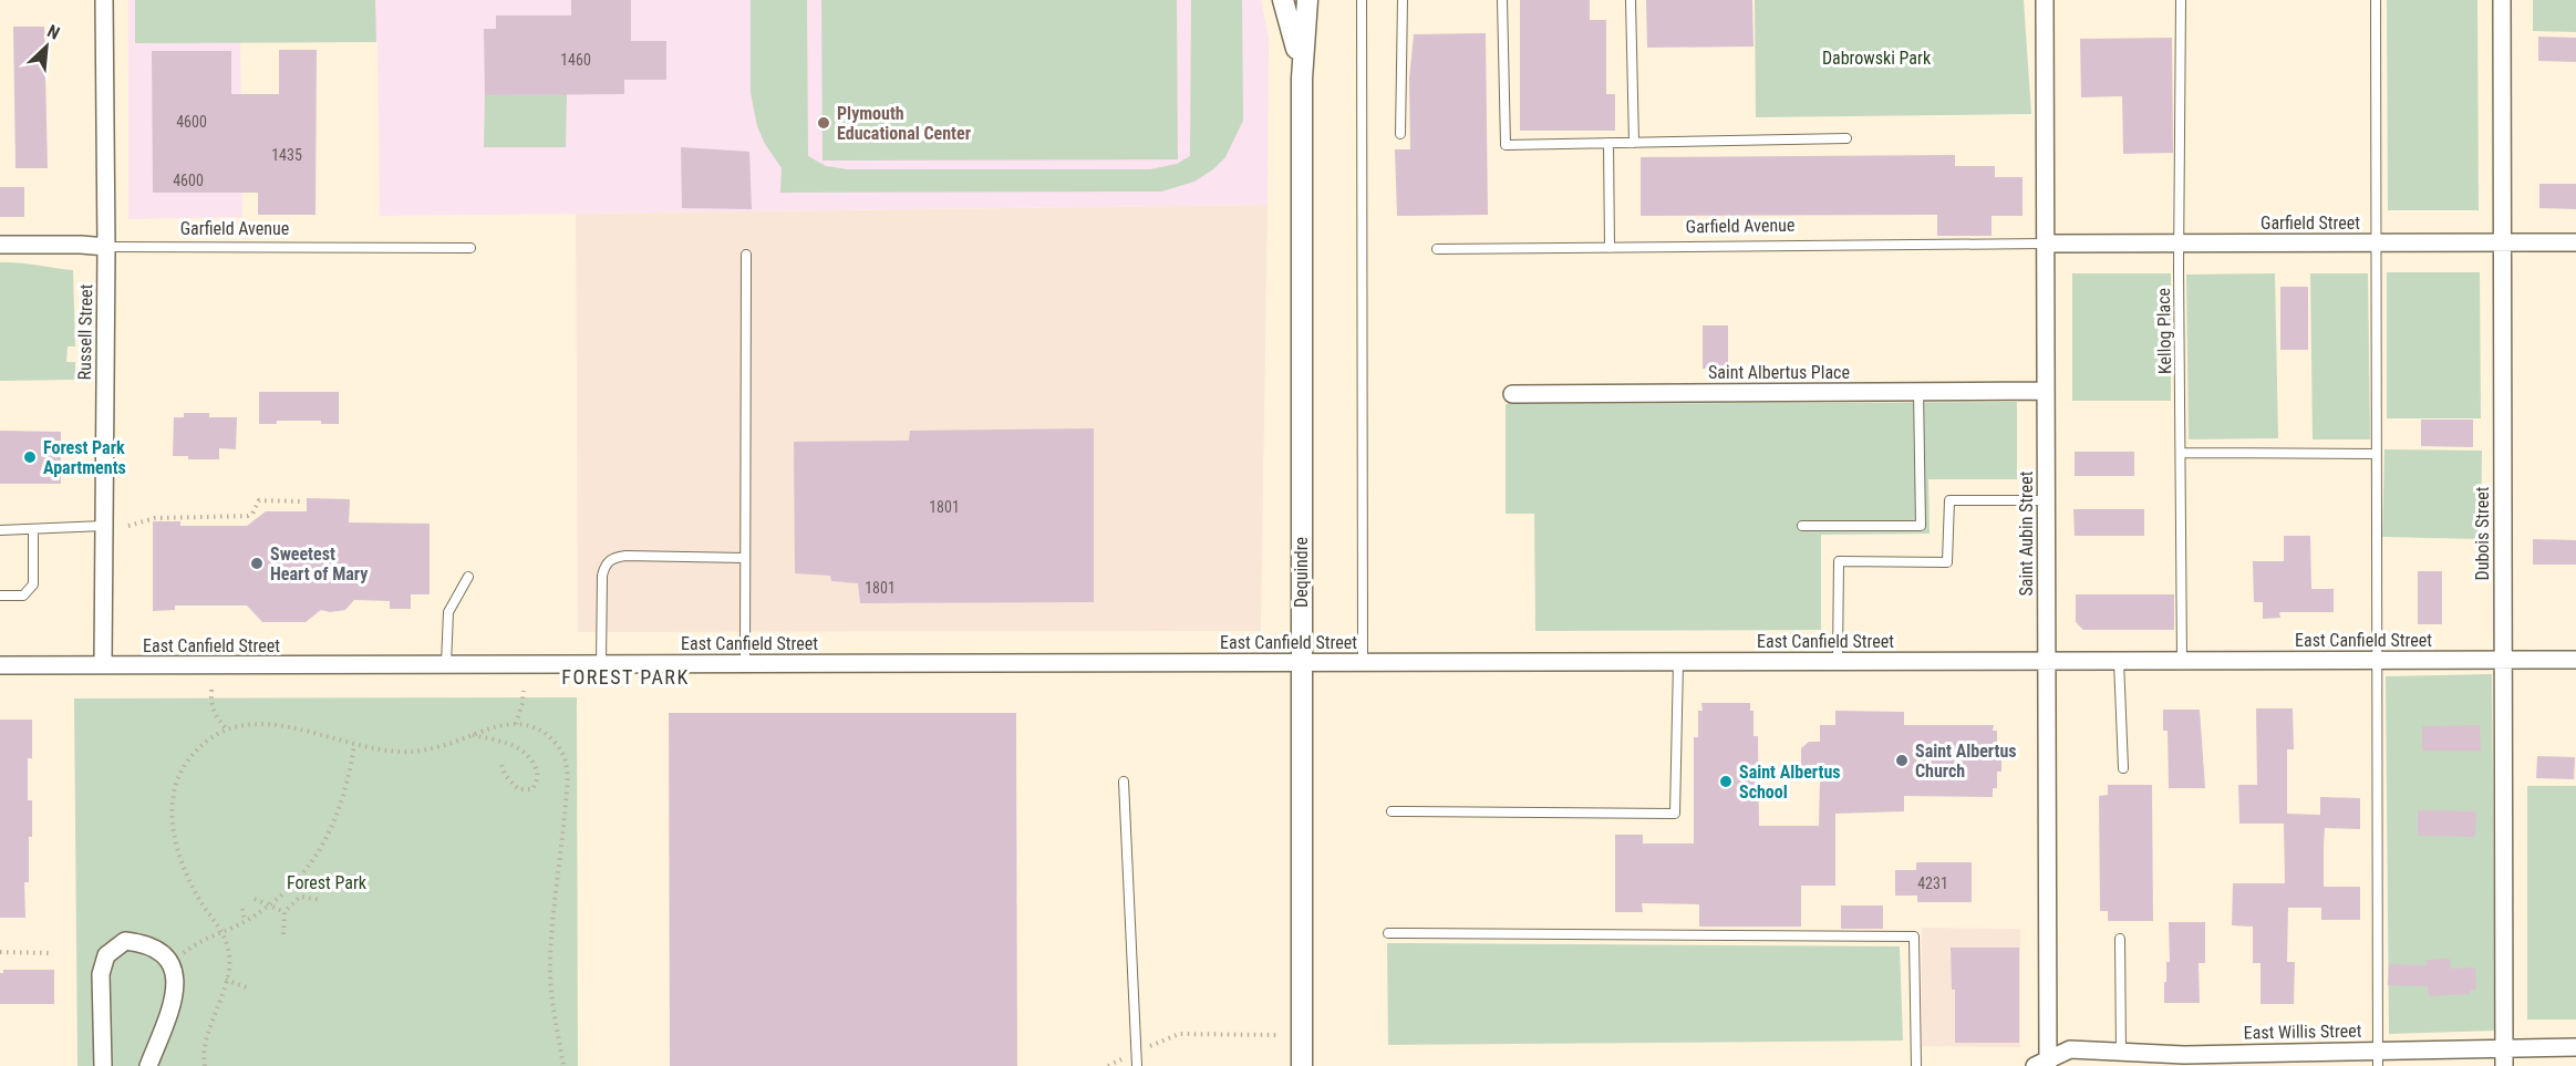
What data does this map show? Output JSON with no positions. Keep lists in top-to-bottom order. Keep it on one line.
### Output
{"streets":{"street":["Garfield Street","Garfield Avenue","Russell Street","Saint Albertus Place","Saint Aubin Street","Dubois Street","Dequindre","East Canfield Street","East Willis Street"],"lane":["Kellog Place"]},"crossings":[["Garfield Street","Garfield Avenue"],["Garfield Street","Kellog Place"],["Garfield Street","Saint Aubin Street"],["Garfield Street","Dubois Street"],["Garfield Avenue","Russell Street"],["Garfield Avenue","Saint Aubin Street"],["Kellog Place","East Canfield Street"],["Russell Street","East Canfield Street"],["Saint Albertus Place","Saint Aubin Street"],["Saint Aubin Street","East Canfield Street"],["Saint Aubin Street","East Willis Street"],["Dubois Street","East Canfield Street"],["Dubois Street","East Willis Street"],["Dequindre","East Canfield Street"]],"districts":["FOREST PARK"],"parks":["Dabrowski Park","Forest Park"],"places":["Plymouth Educational Center","Forest Park Apartments","Sweetest Heart of Mary","Saint Albertus Church","Saint Albertus School"],"house_numbers":["1460","4600","1435","4600","1801","1801","4231"],"north":"top right"}
